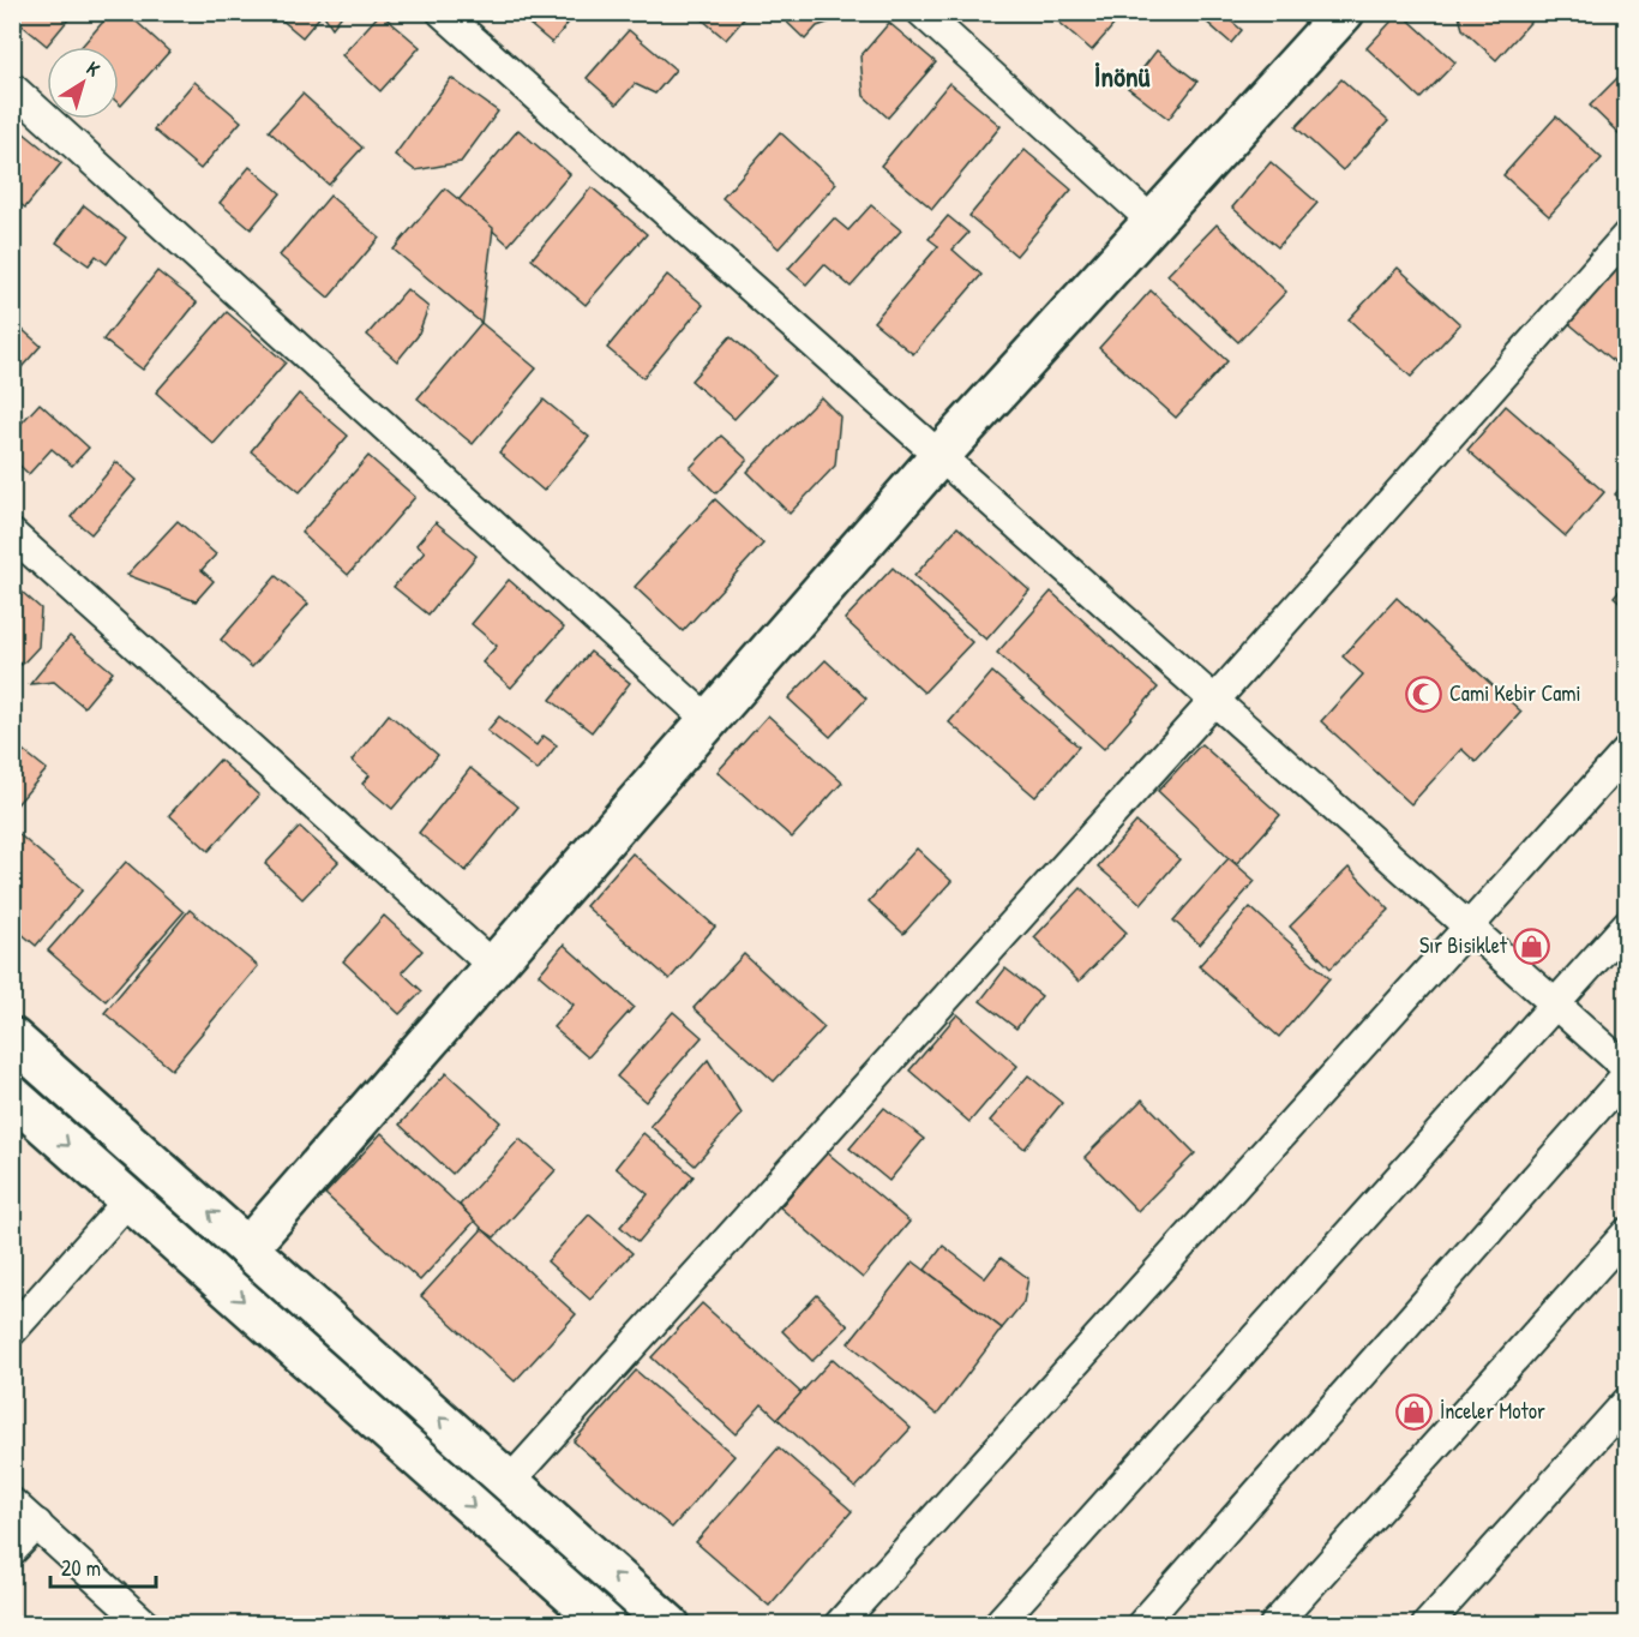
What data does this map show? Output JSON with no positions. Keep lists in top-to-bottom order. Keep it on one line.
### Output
{"districts":["İnönü"],"places":{"mosque":["Cami Kebir Cami"],"shop":["Sır Bisiklet","İnceler Motor"]},"scale_bar":"20 m","north":"top right"}
